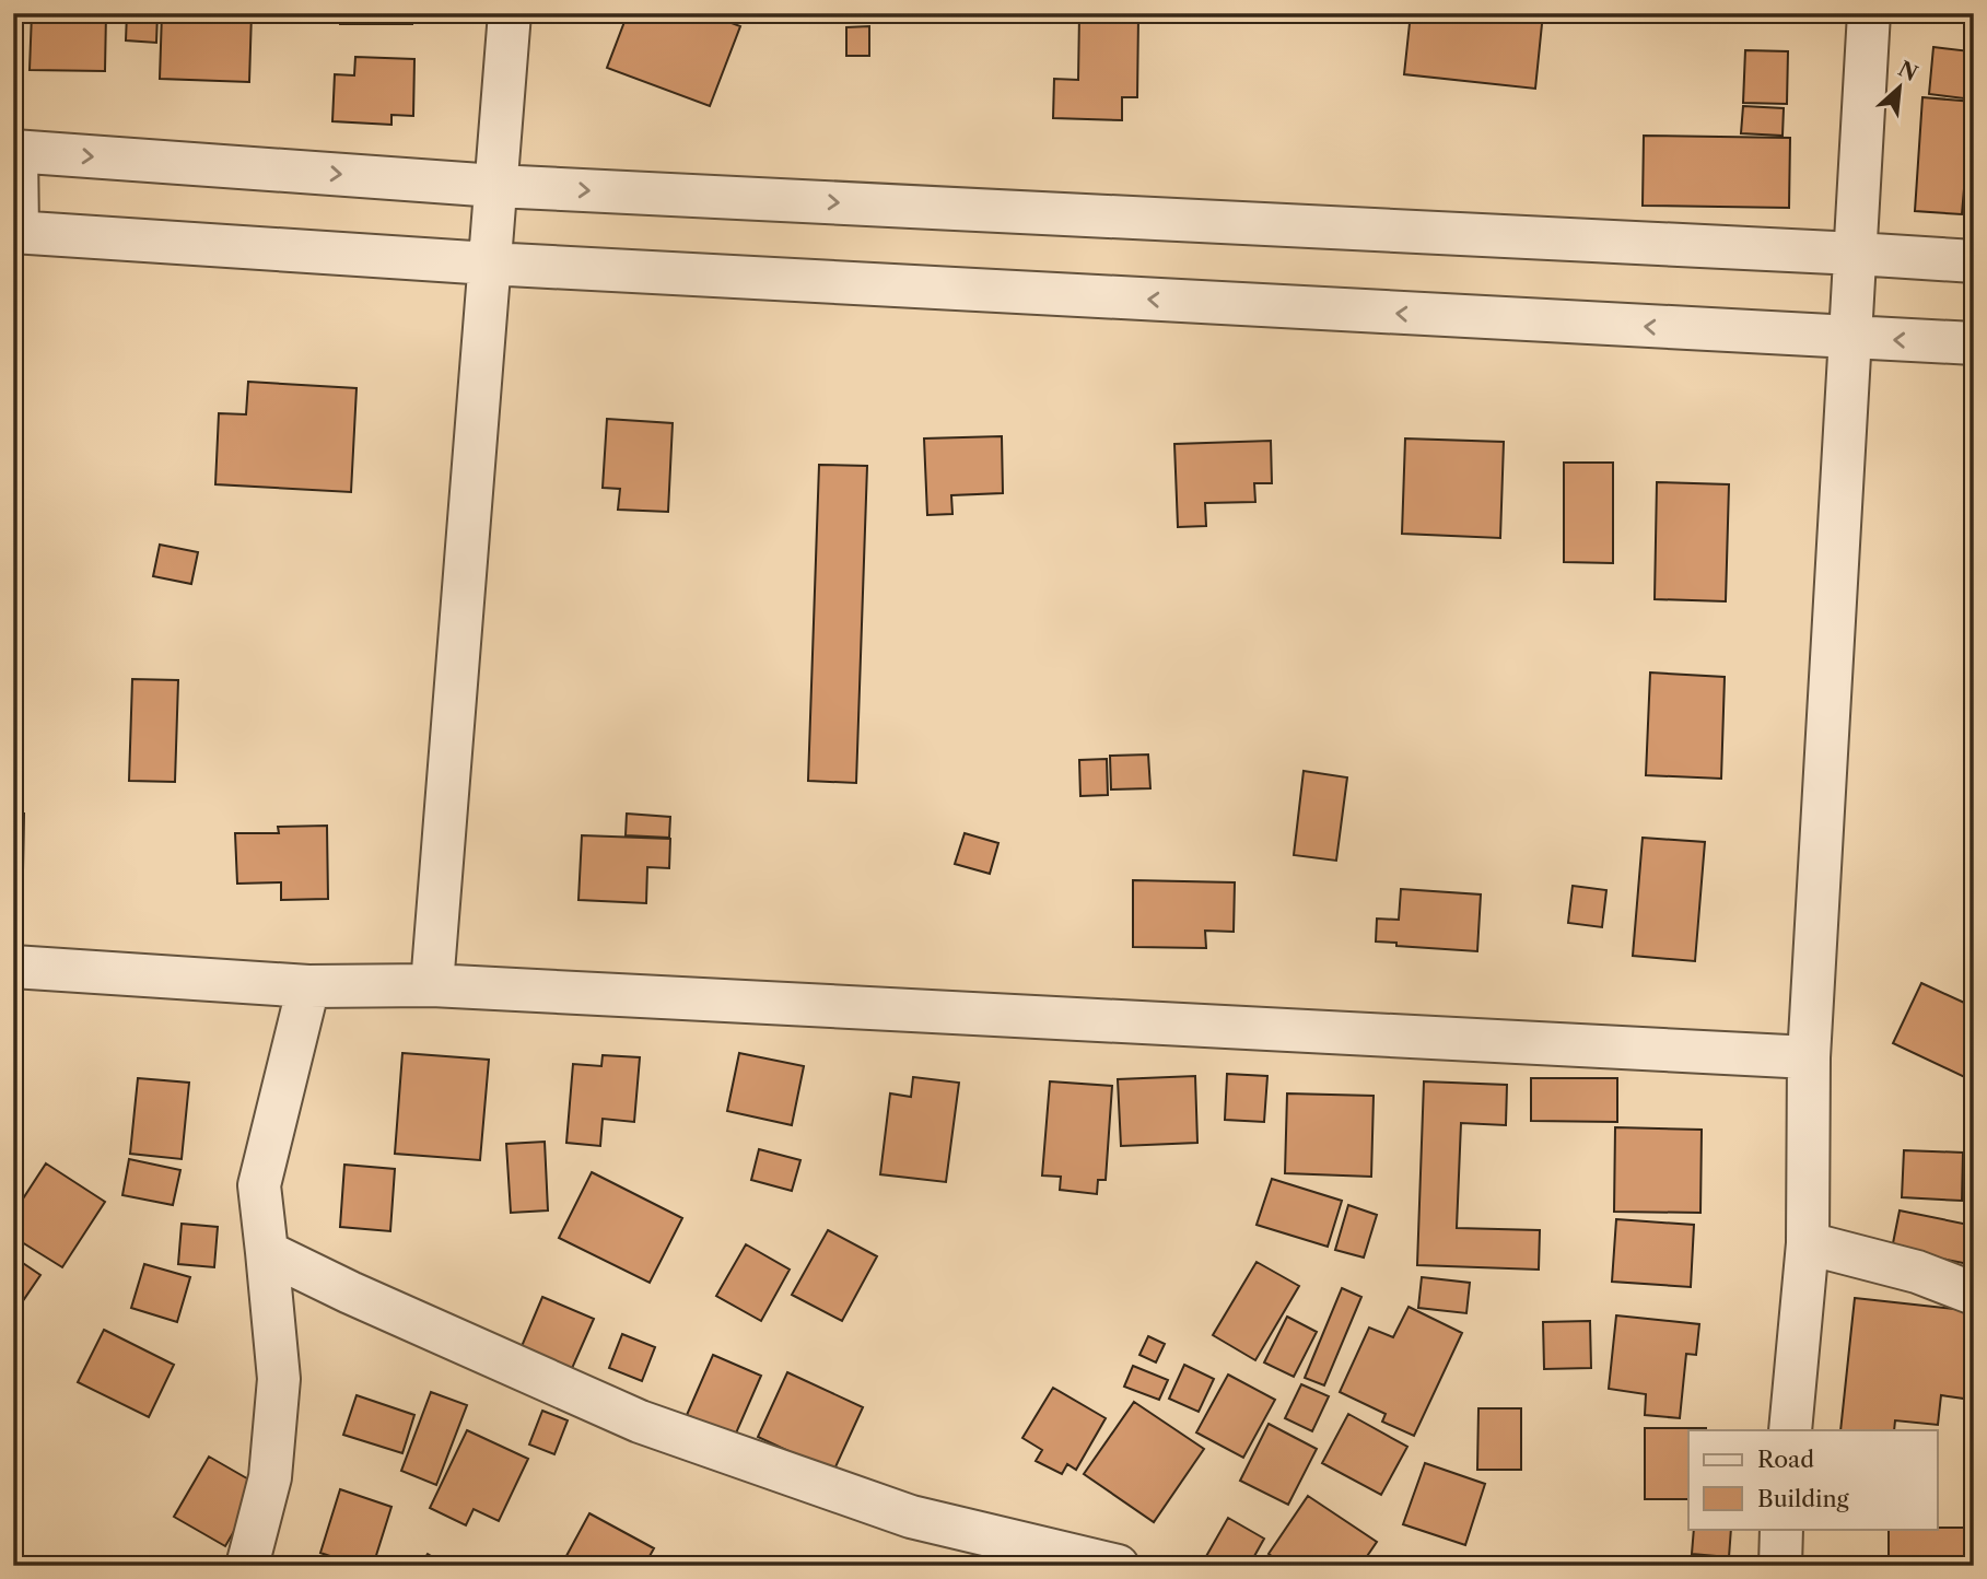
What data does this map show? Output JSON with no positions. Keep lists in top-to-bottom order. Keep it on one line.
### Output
{"legend":["Road","Building"],"north":"top right"}
